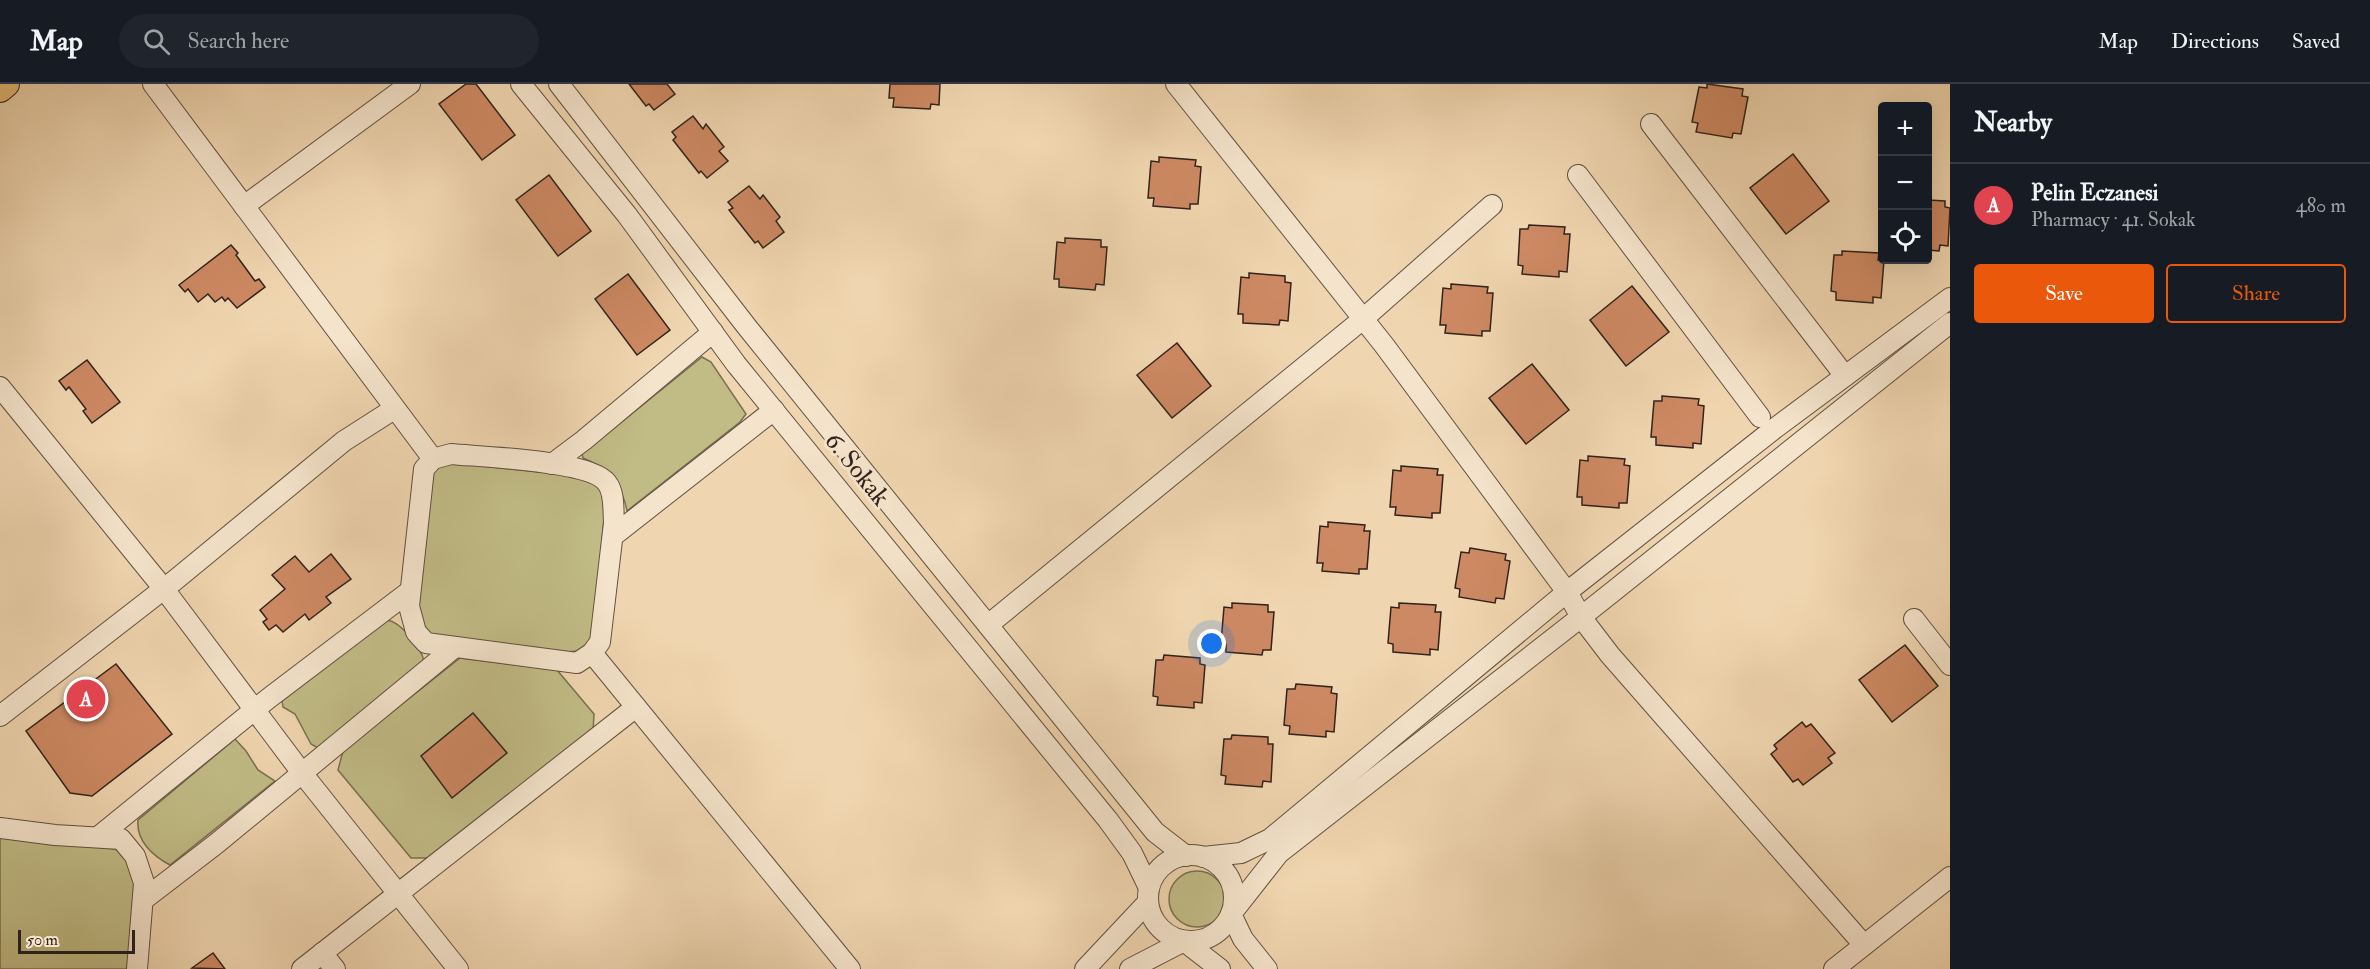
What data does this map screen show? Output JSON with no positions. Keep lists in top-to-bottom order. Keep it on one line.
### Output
{"streets":{"street":["6. Sokak"]},"scale_bar":"50 m","page":{"header":"Map","search":"Search here","nav":["Map","Directions","Saved"],"heading":"Nearby","map_buttons":["+","−"],"list":[{"mark":"A","name":"Pelin Eczanesi","note":"Pharmacy · 41. Sokak","value":"480 m"}],"buttons":["Save","Share"],"pins":"A","scale":"50 m"}}
